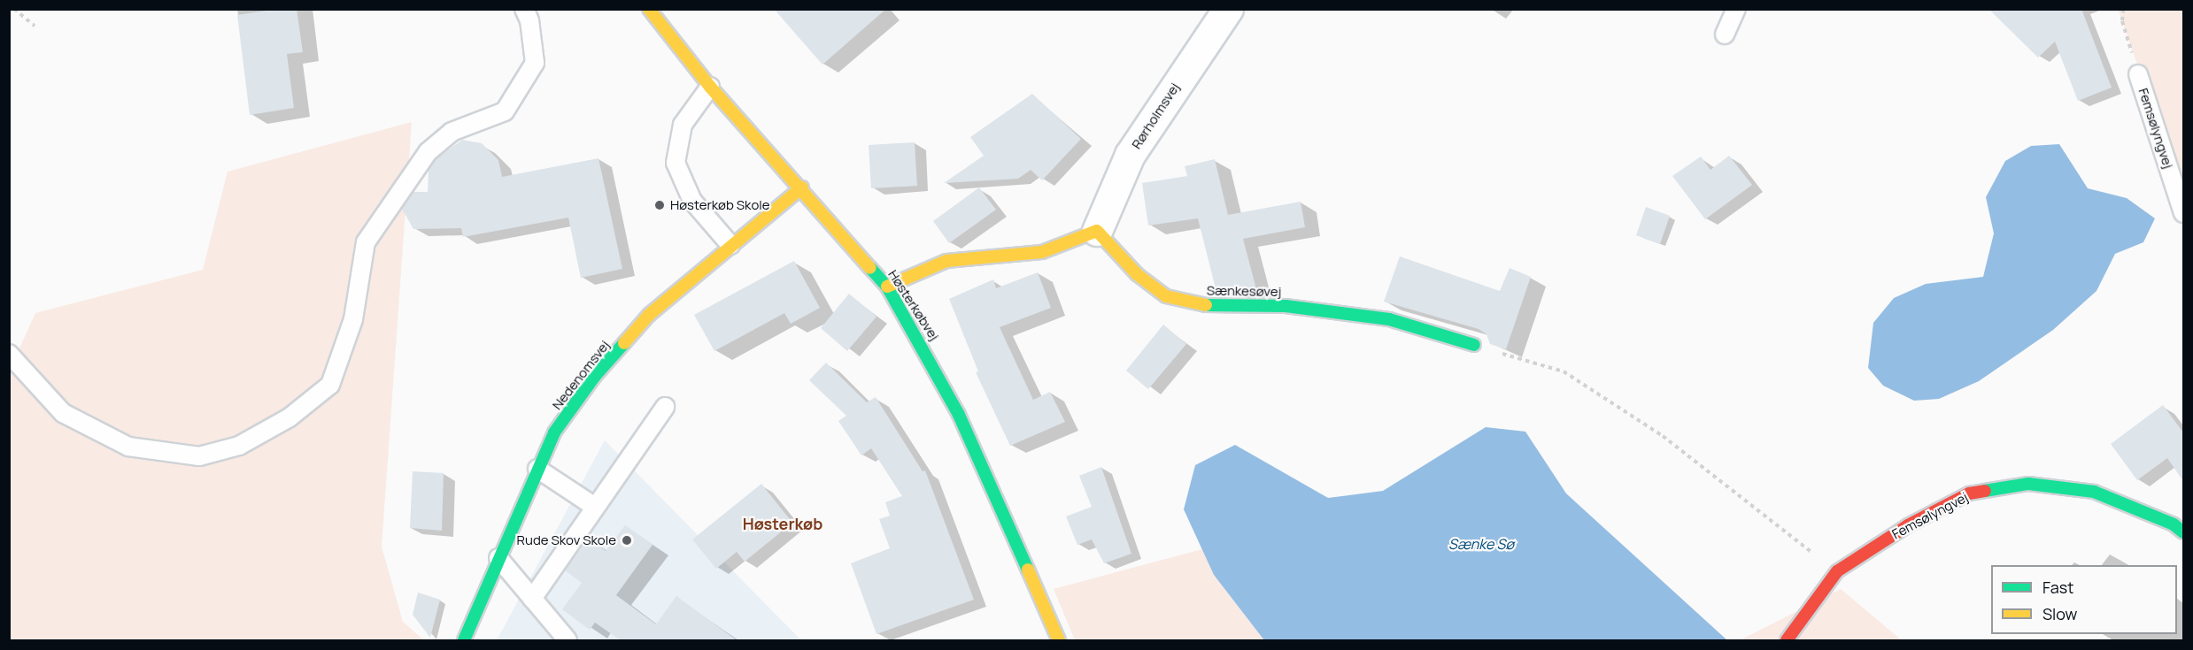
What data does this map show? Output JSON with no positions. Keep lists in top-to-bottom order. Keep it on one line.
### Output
{"streets":{"street":["Rørholmsvej","Femsølyngvej","Sænkesøvej","Høsterkøbvej","Nedenomsvej"]},"crossings":[["Rørholmsvej","Sænkesøvej"],["Høsterkøbvej","Nedenomsvej"]],"districts":["Høsterkøb"],"water":["Sænke Sø"],"places":["Høsterkøb Skole","Rude Skov Skole"],"legend":["Fast","Slow"]}
